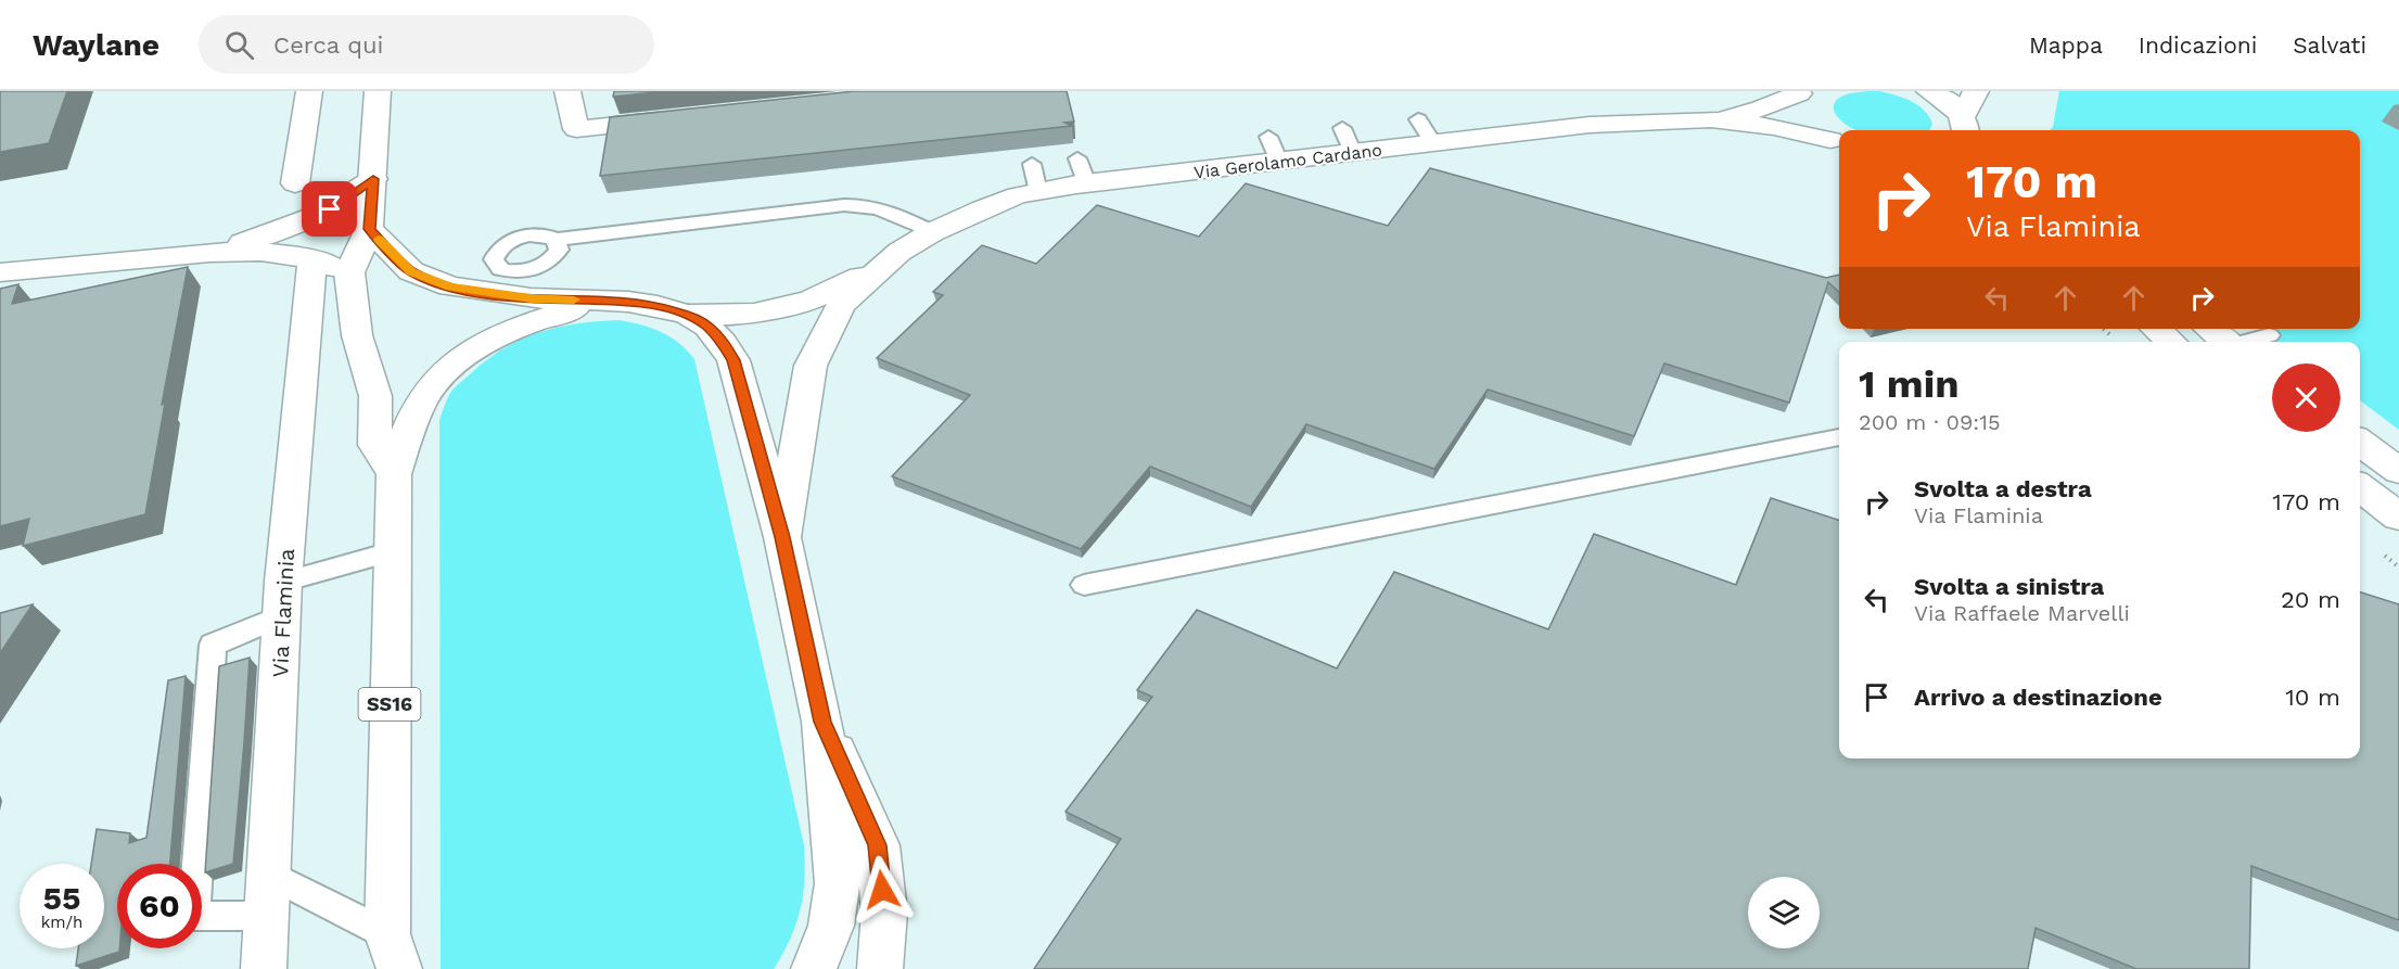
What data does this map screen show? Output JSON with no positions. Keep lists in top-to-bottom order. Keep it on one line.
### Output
{"streets":{"main road":["Via Gerolamo Cardano","Via Flaminia","SS16"]},"crossings":[["Via Gerolamo Cardano","SS16"]],"page":{"header":"Waylane","search":"Cerca qui","nav":["Mappa","Indicazioni","Salvati"],"turn":["170 m","Via Flaminia"],"heading":["1 min","200 m · 09:15"],"list":[{"name":"Svolta a destra","note":"Via Flaminia","value":"170 m"},{"name":"Svolta a sinistra","note":"Via Raffaele Marvelli","value":"20 m"},{"name":"Arrivo a destinazione","value":"10 m"}],"speed":"55 km/h","limit":"60"}}
